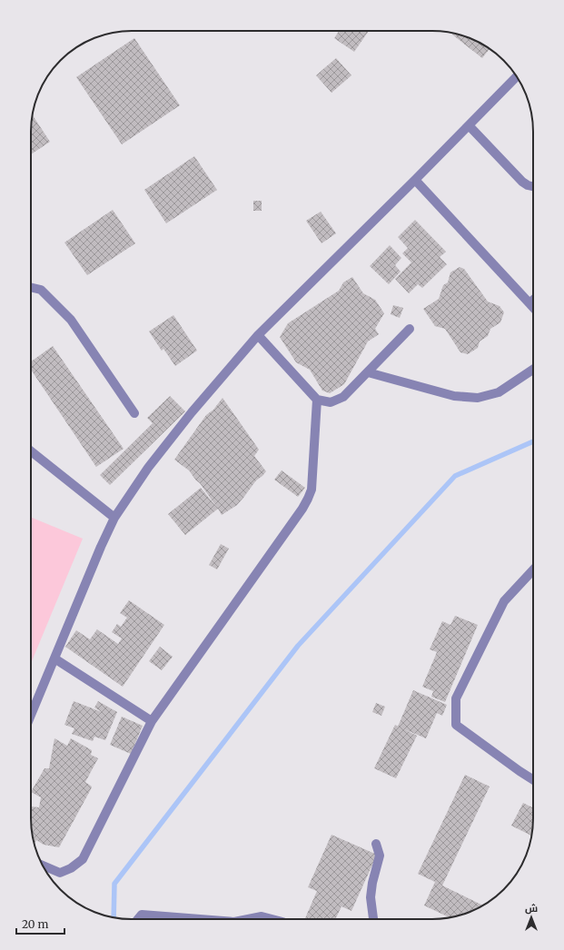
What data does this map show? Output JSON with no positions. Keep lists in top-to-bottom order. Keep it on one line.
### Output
{"scale_bar":"20 m","north":"top"}
